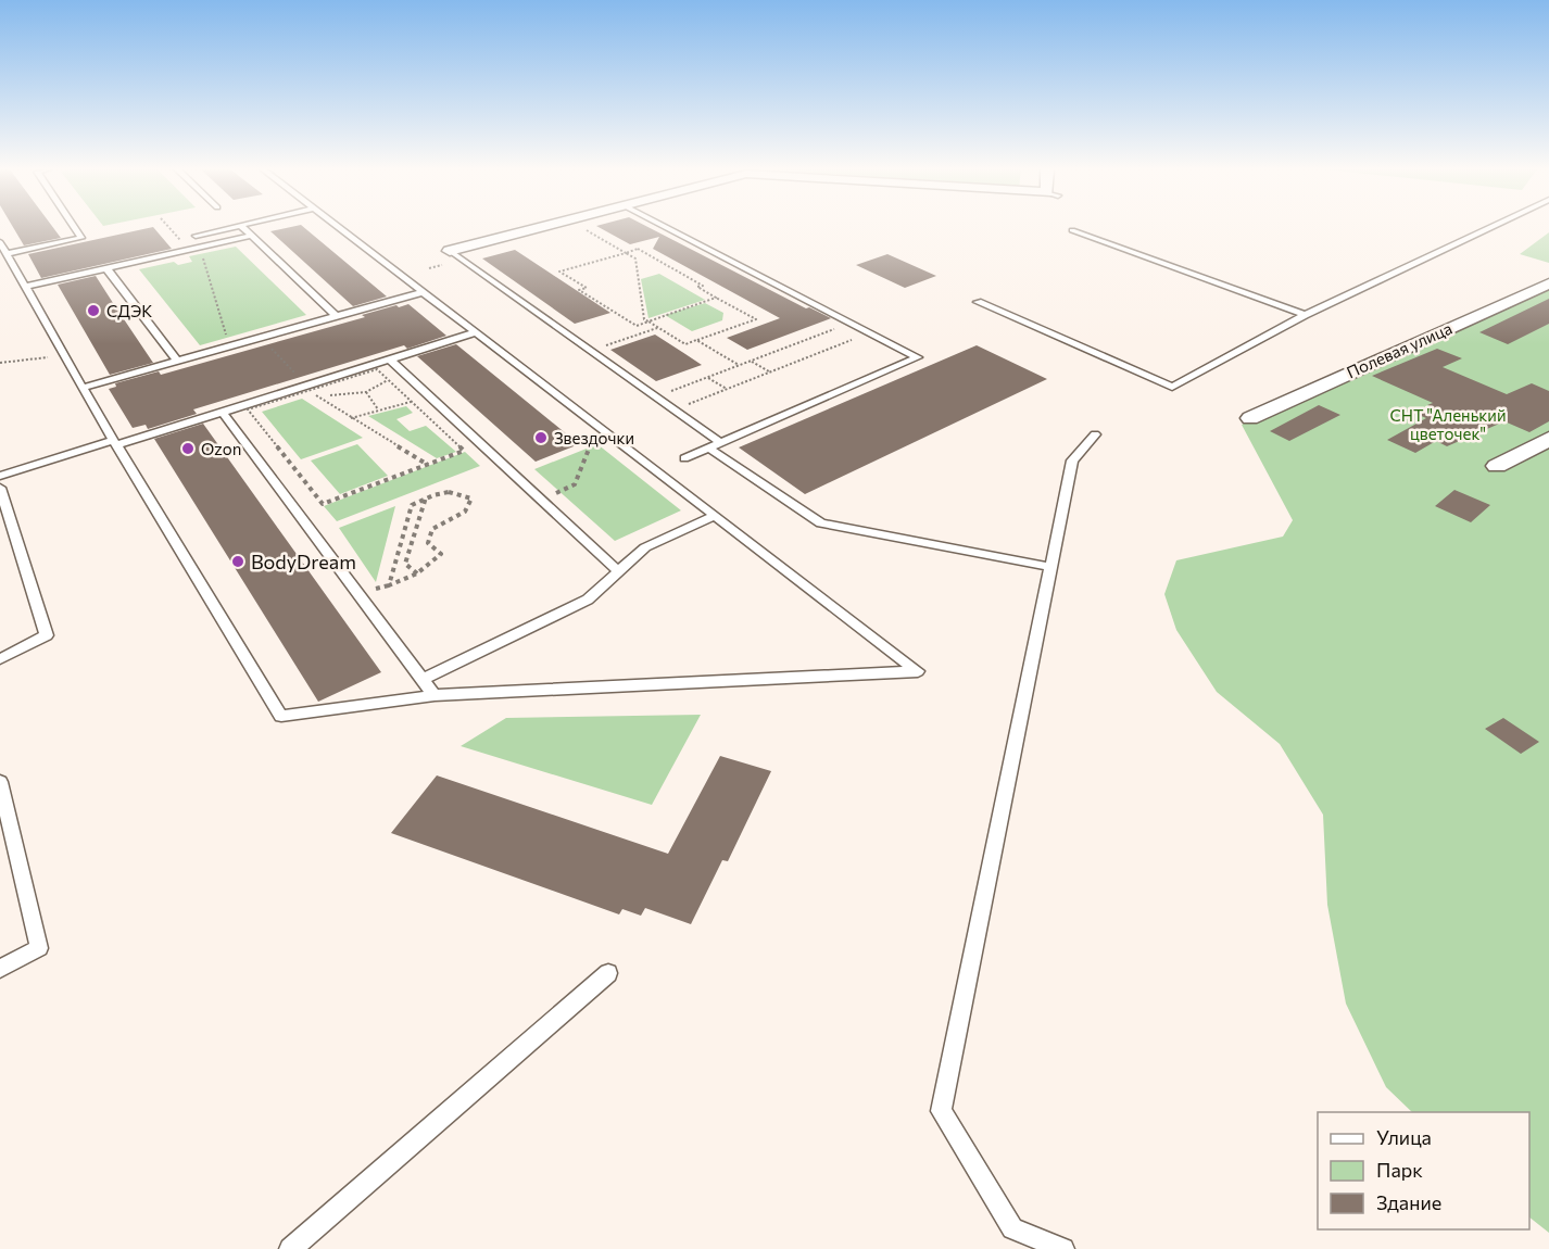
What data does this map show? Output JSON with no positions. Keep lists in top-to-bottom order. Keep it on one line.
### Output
{"streets":{"street":["Полевая улица"]},"parks":["СНТ \"Аленький цветочек\""],"places":["СДЭК","Звездочки","Ozon","BodyDream"],"legend":["Улица","Парк","Здание"]}
